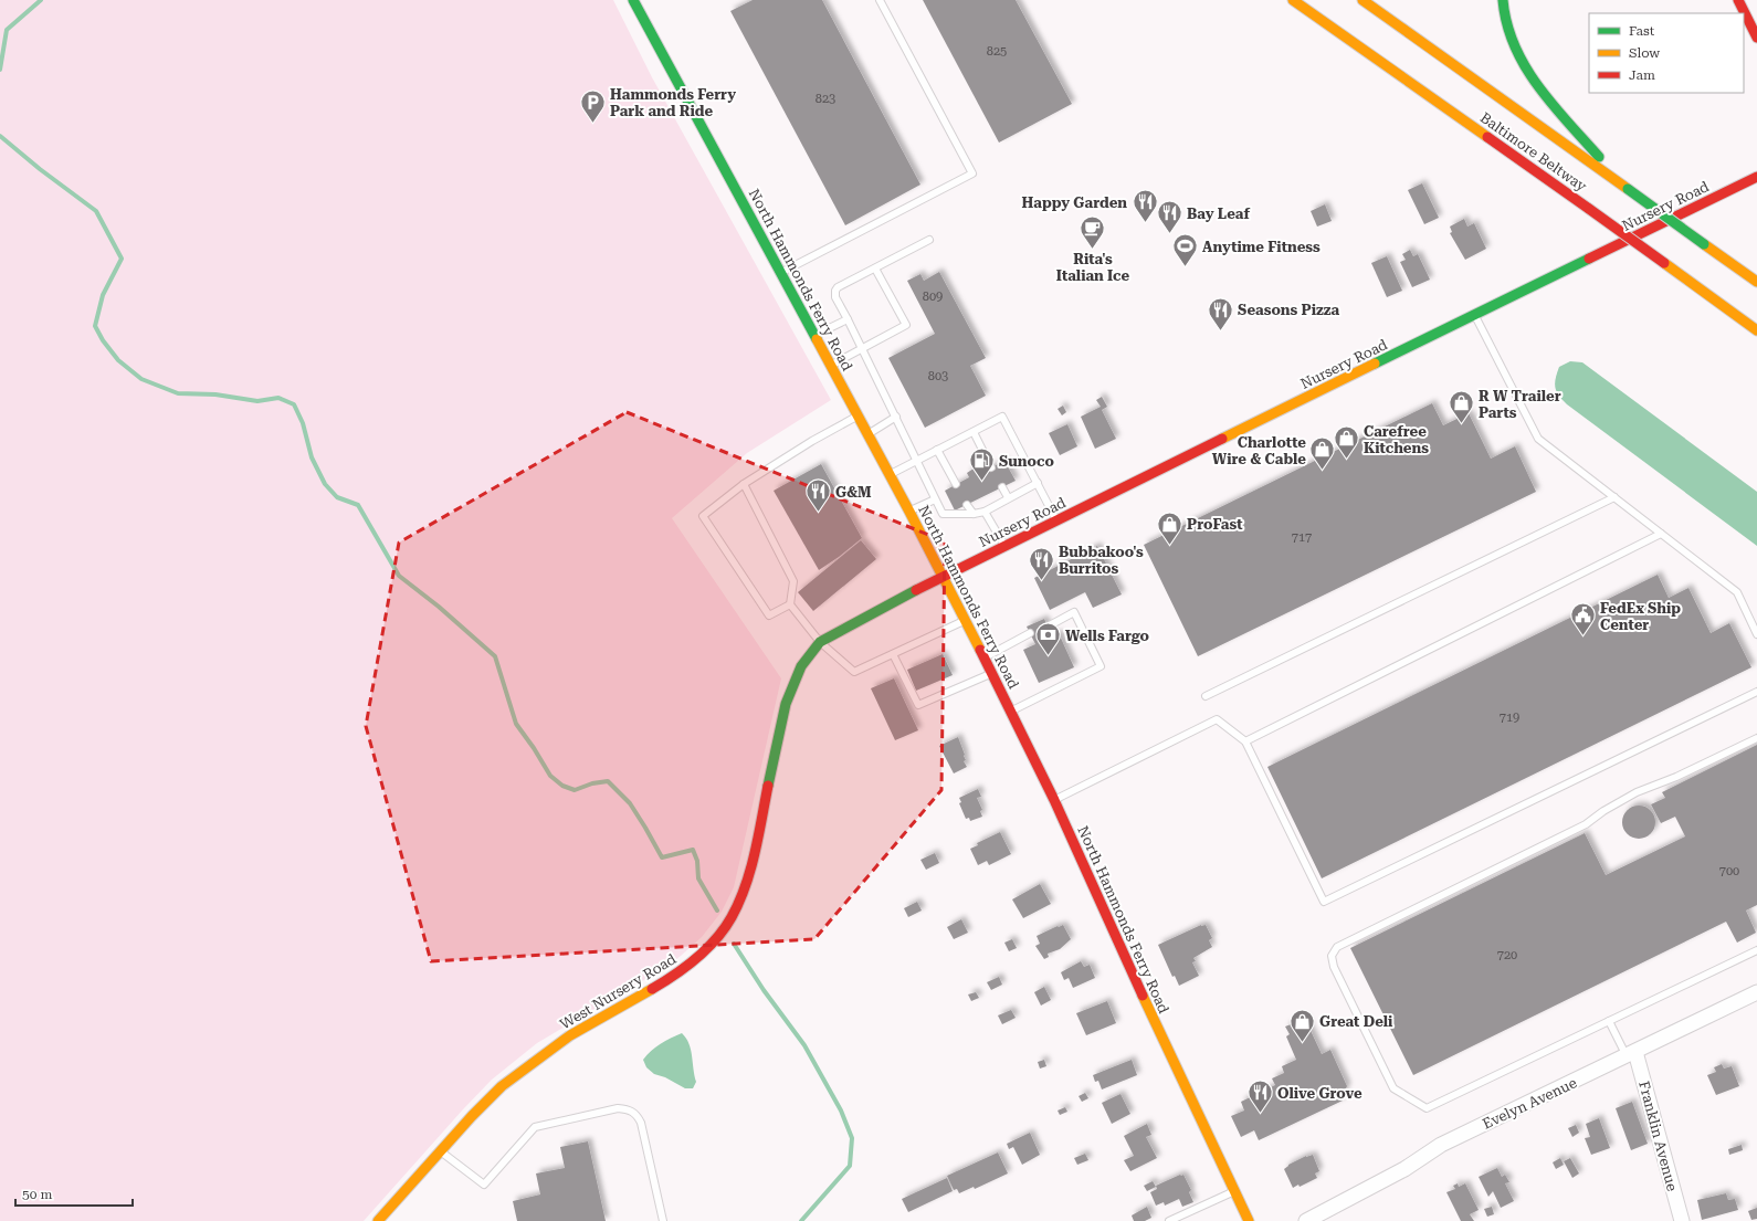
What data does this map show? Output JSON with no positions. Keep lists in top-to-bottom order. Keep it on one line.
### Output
{"streets":{"main road":["Baltimore Beltway","Nursery Road","North Hammonds Ferry Road","West Nursery Road"],"street":["Evelyn Avenue","Franklin Avenue"]},"crossings":[["Nursery Road","North Hammonds Ferry Road"],["Nursery Road","West Nursery Road"],["North Hammonds Ferry Road","West Nursery Road"],["Evelyn Avenue","Franklin Avenue"]],"places":{"parking":["Hammonds Ferry Park and Ride"],"restaurant":["Happy Garden","Bay Leaf","Seasons Pizza","G&M","Bubbakoo's Burritos","Olive Grove"],"cafe":["Rita's Italian Ice"],"sports":["Anytime Fitness"],"shop":["R W Trailer Parts","Carefree Kitchens","Charlotte Wire & Cable","ProFast","Great Deli"],"fuel station":["Sunoco"],"public building":["FedEx Ship Center"],"bank":["Wells Fargo"]},"house_numbers":["825","823","809","803","717","719","700","720"],"legend":["Fast","Slow","Jam"],"scale_bar":"50 m"}
